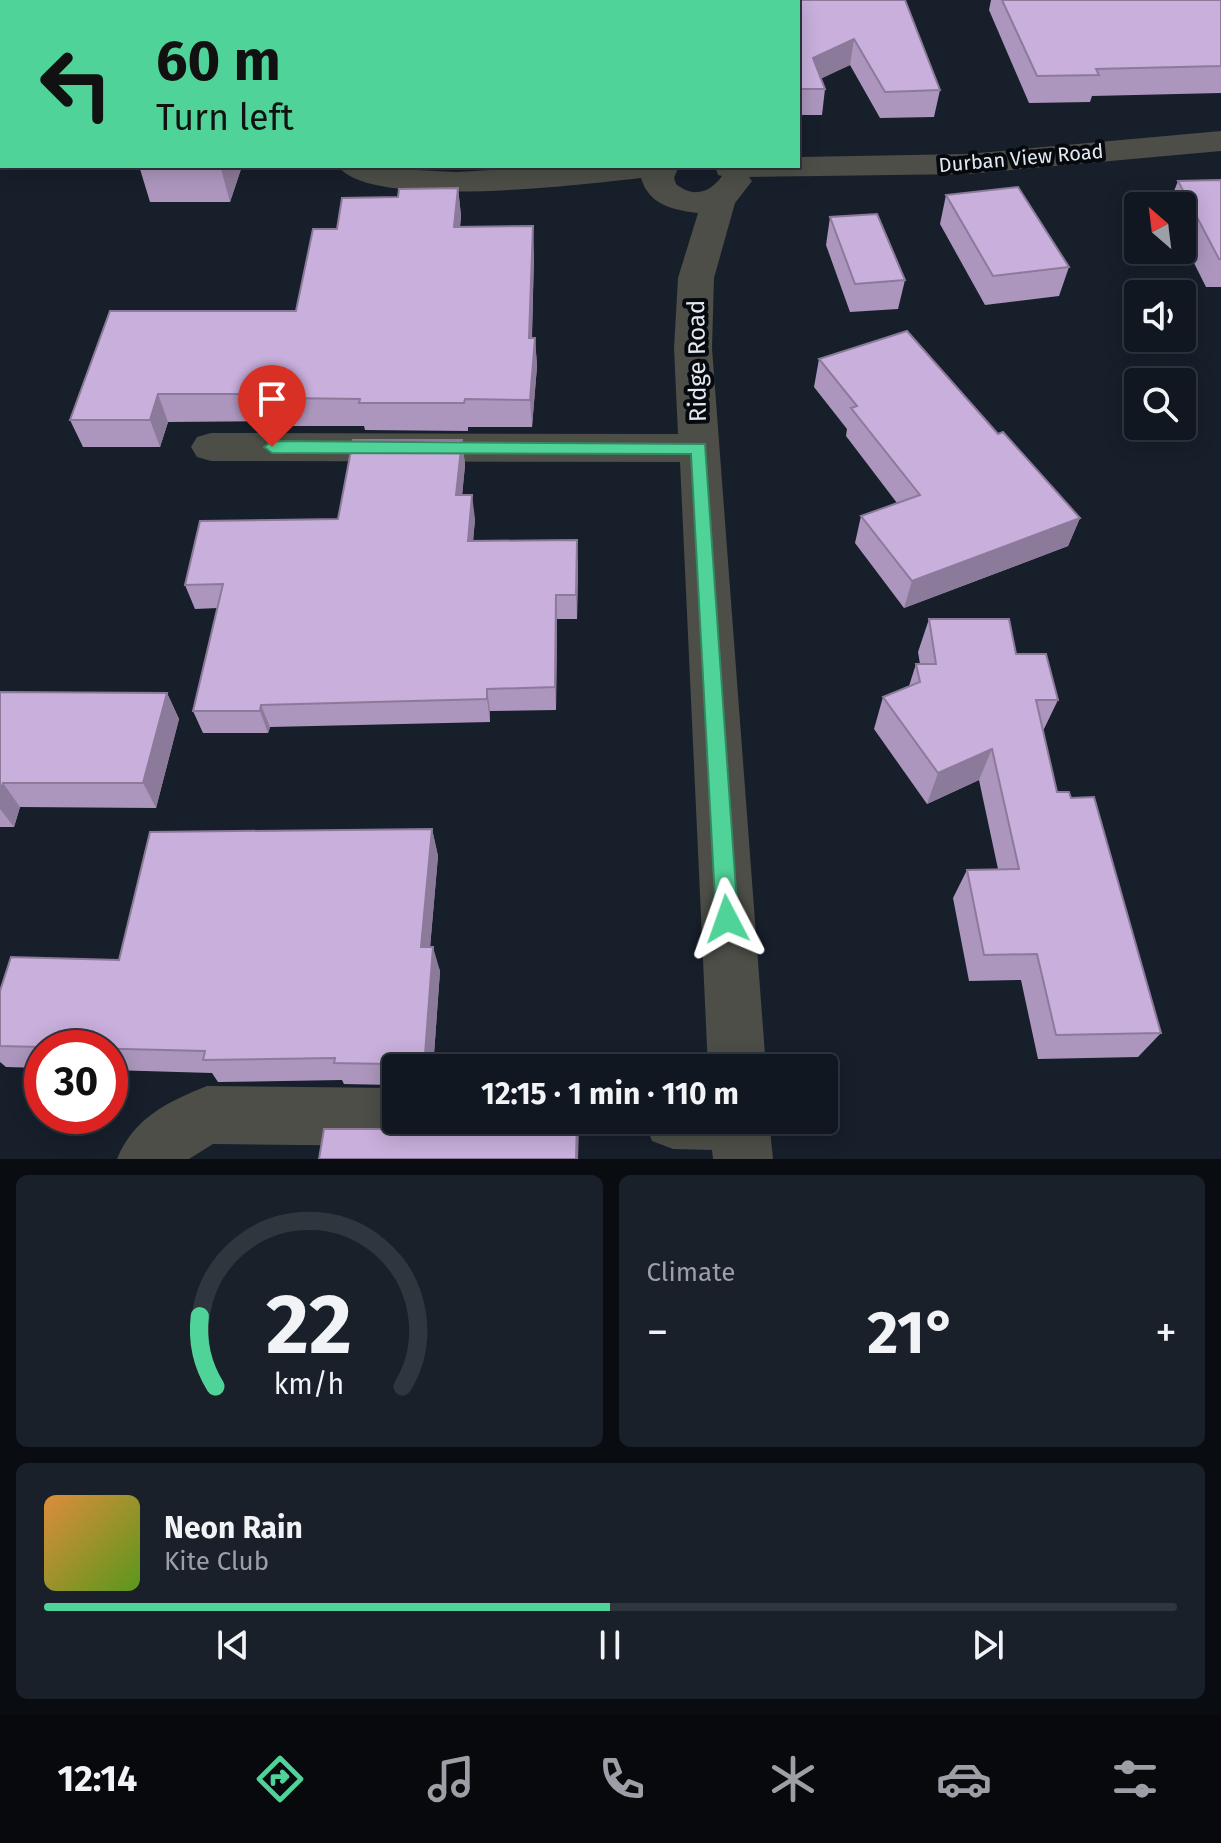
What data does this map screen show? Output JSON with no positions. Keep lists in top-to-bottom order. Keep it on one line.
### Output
{"streets":{"street":["Durban View Road","Ridge Road"]},"crossings":[["Durban View Road","Ridge Road"]],"north":"top left","page":{"turn":["60 m","Turn left"],"limit":"30","trip":"12:15 · 1 min · 110 m","tile":"Climate","heat":["−","21°","+"],"song":["Neon Rain","Kite Club"],"tabs":"12:14","gauge":["22","km/h"]}}
